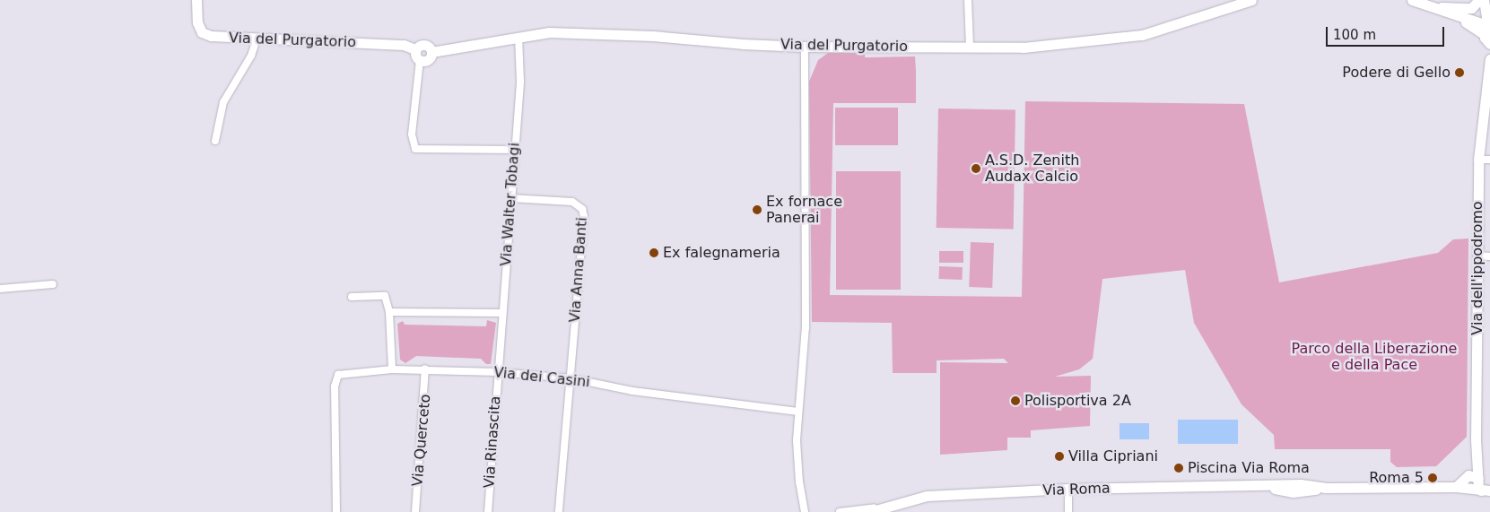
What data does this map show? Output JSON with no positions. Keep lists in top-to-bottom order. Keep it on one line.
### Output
{"streets":{"street":["Via del Purgatorio","Via Walter Tobagi","Via dell'ippodromo","Via Anna Banti","Via dei Casini","Via Querceto","Via Rinascita","Via Roma"]},"crossings":[["Via del Purgatorio","Via Walter Tobagi"],["Via Walter Tobagi","Via Anna Banti"],["Via Walter Tobagi","Via dei Casini"],["Via Walter Tobagi","Via Rinascita"],["Via dell'ippodromo","Via Roma"],["Via Anna Banti","Via dei Casini"],["Via dei Casini","Via Querceto"],["Via dei Casini","Via Rinascita"]],"parks":["Parco della Liberazione e della Pace"],"places":["Podere di Gello","A.S.D. Zenith Audax Calcio","Ex fornace Panerai","Ex falegnameria","Polisportiva 2A","Villa Cipriani","Piscina Via Roma","Roma 5"],"scale_bar":"100 m"}
